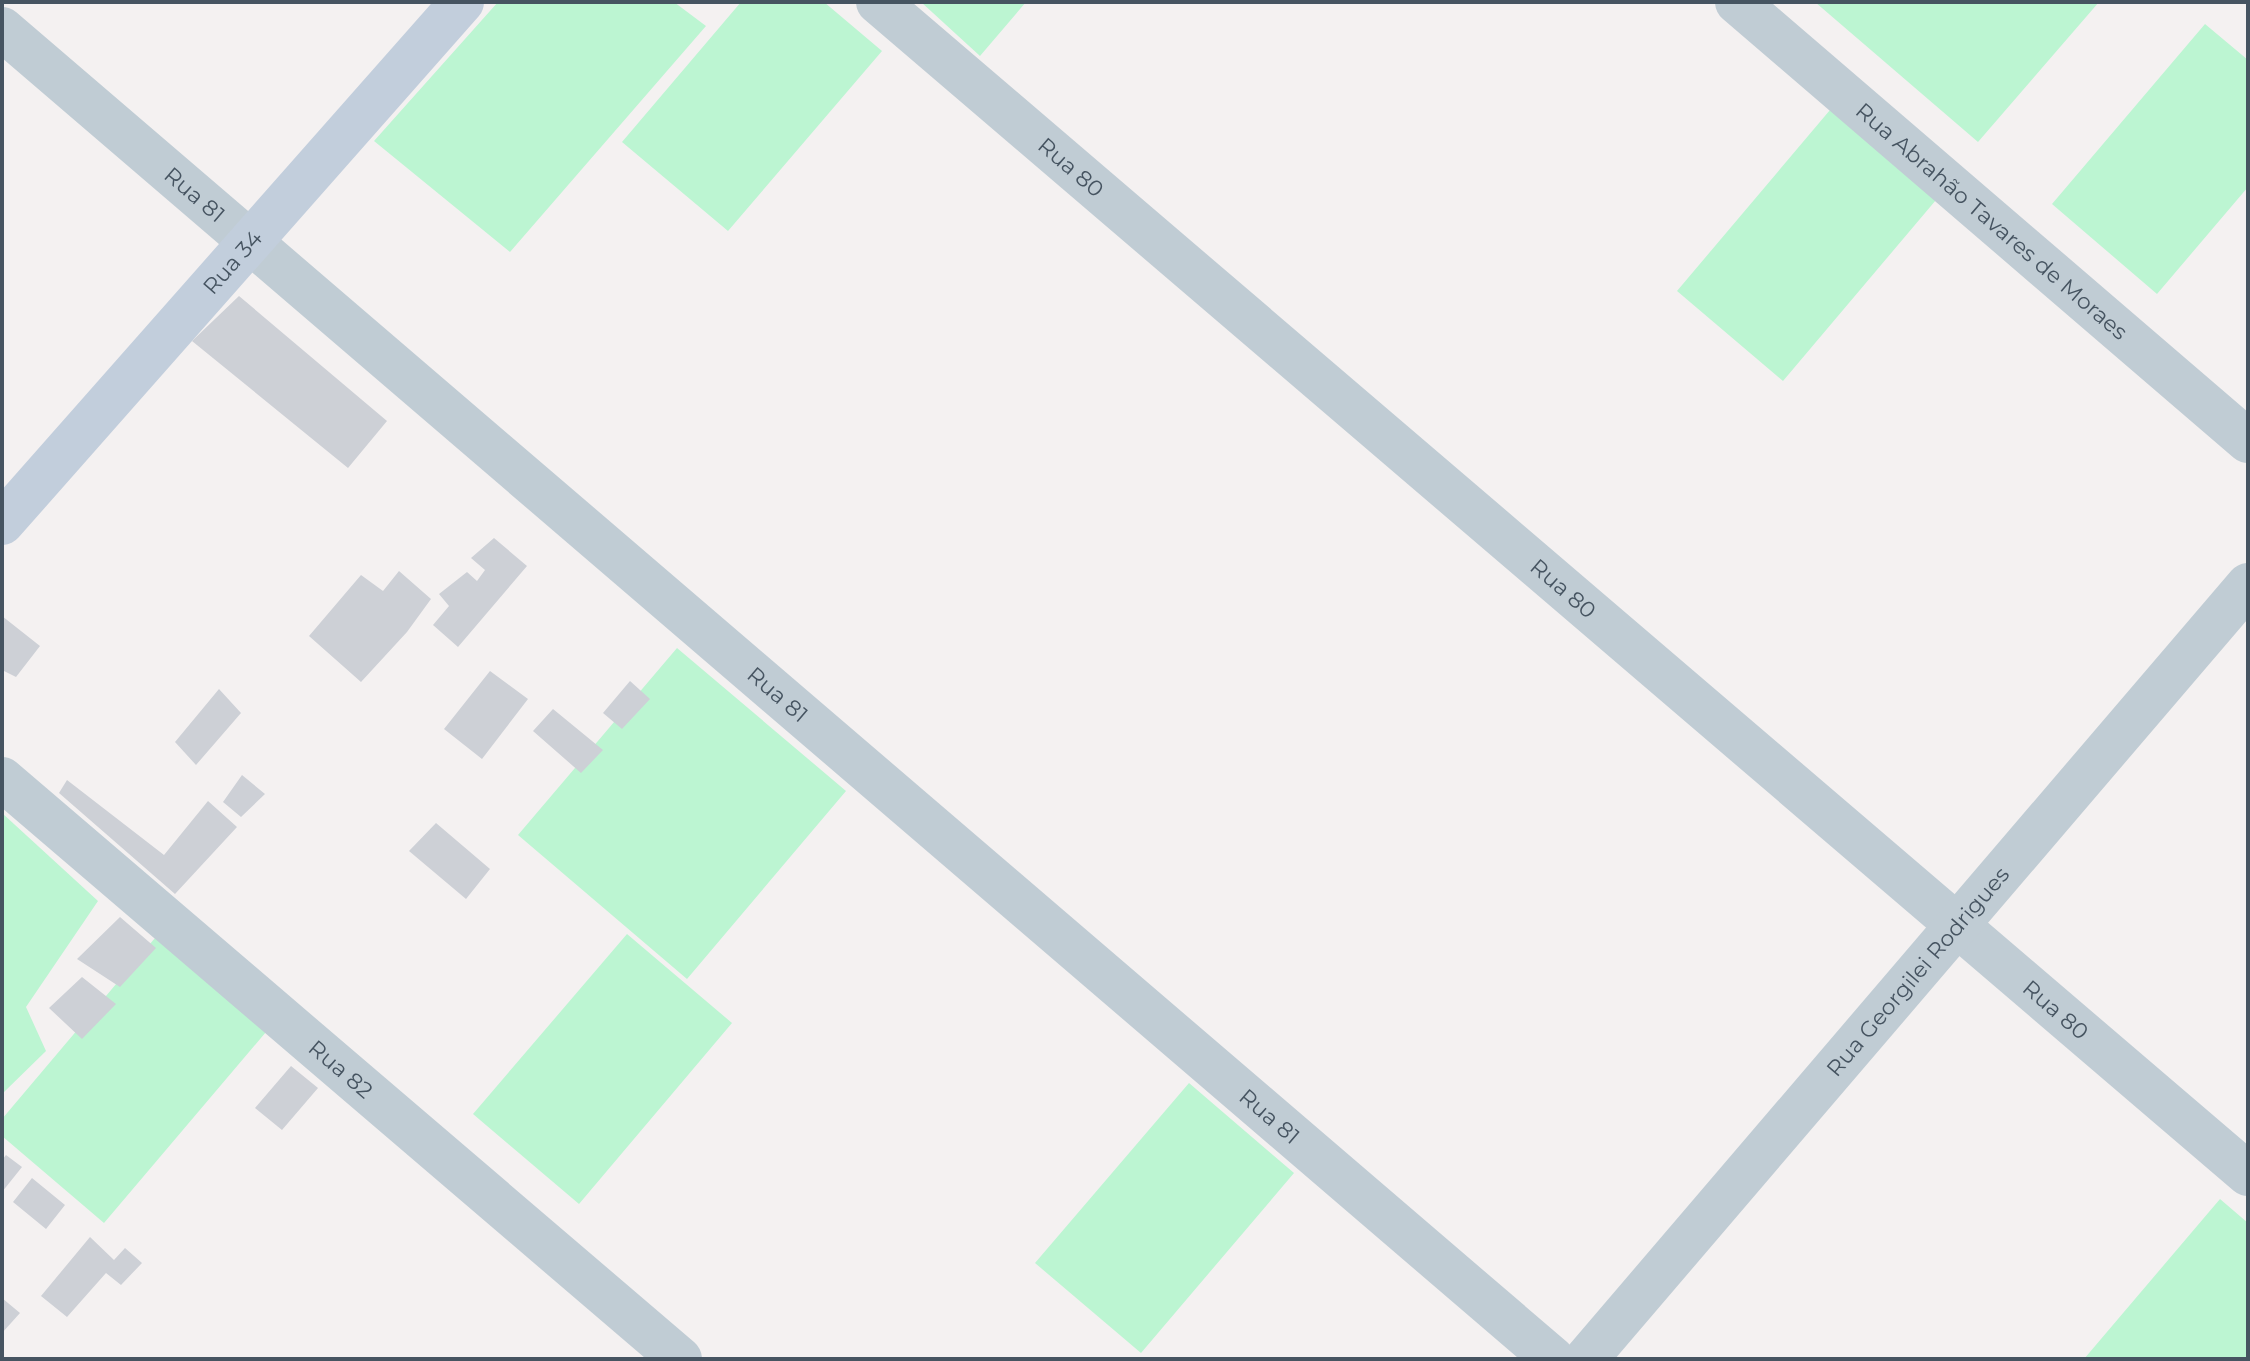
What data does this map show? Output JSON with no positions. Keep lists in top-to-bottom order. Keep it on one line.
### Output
{"streets":{"street":["Rua 80","Rua 81","Rua Abrahão Tavares de Moraes","Rua 34","Rua Georgilei Rodrigues","Rua 82"]},"crossings":[["Rua 80","Rua Georgilei Rodrigues"],["Rua 81","Rua 34"]]}
